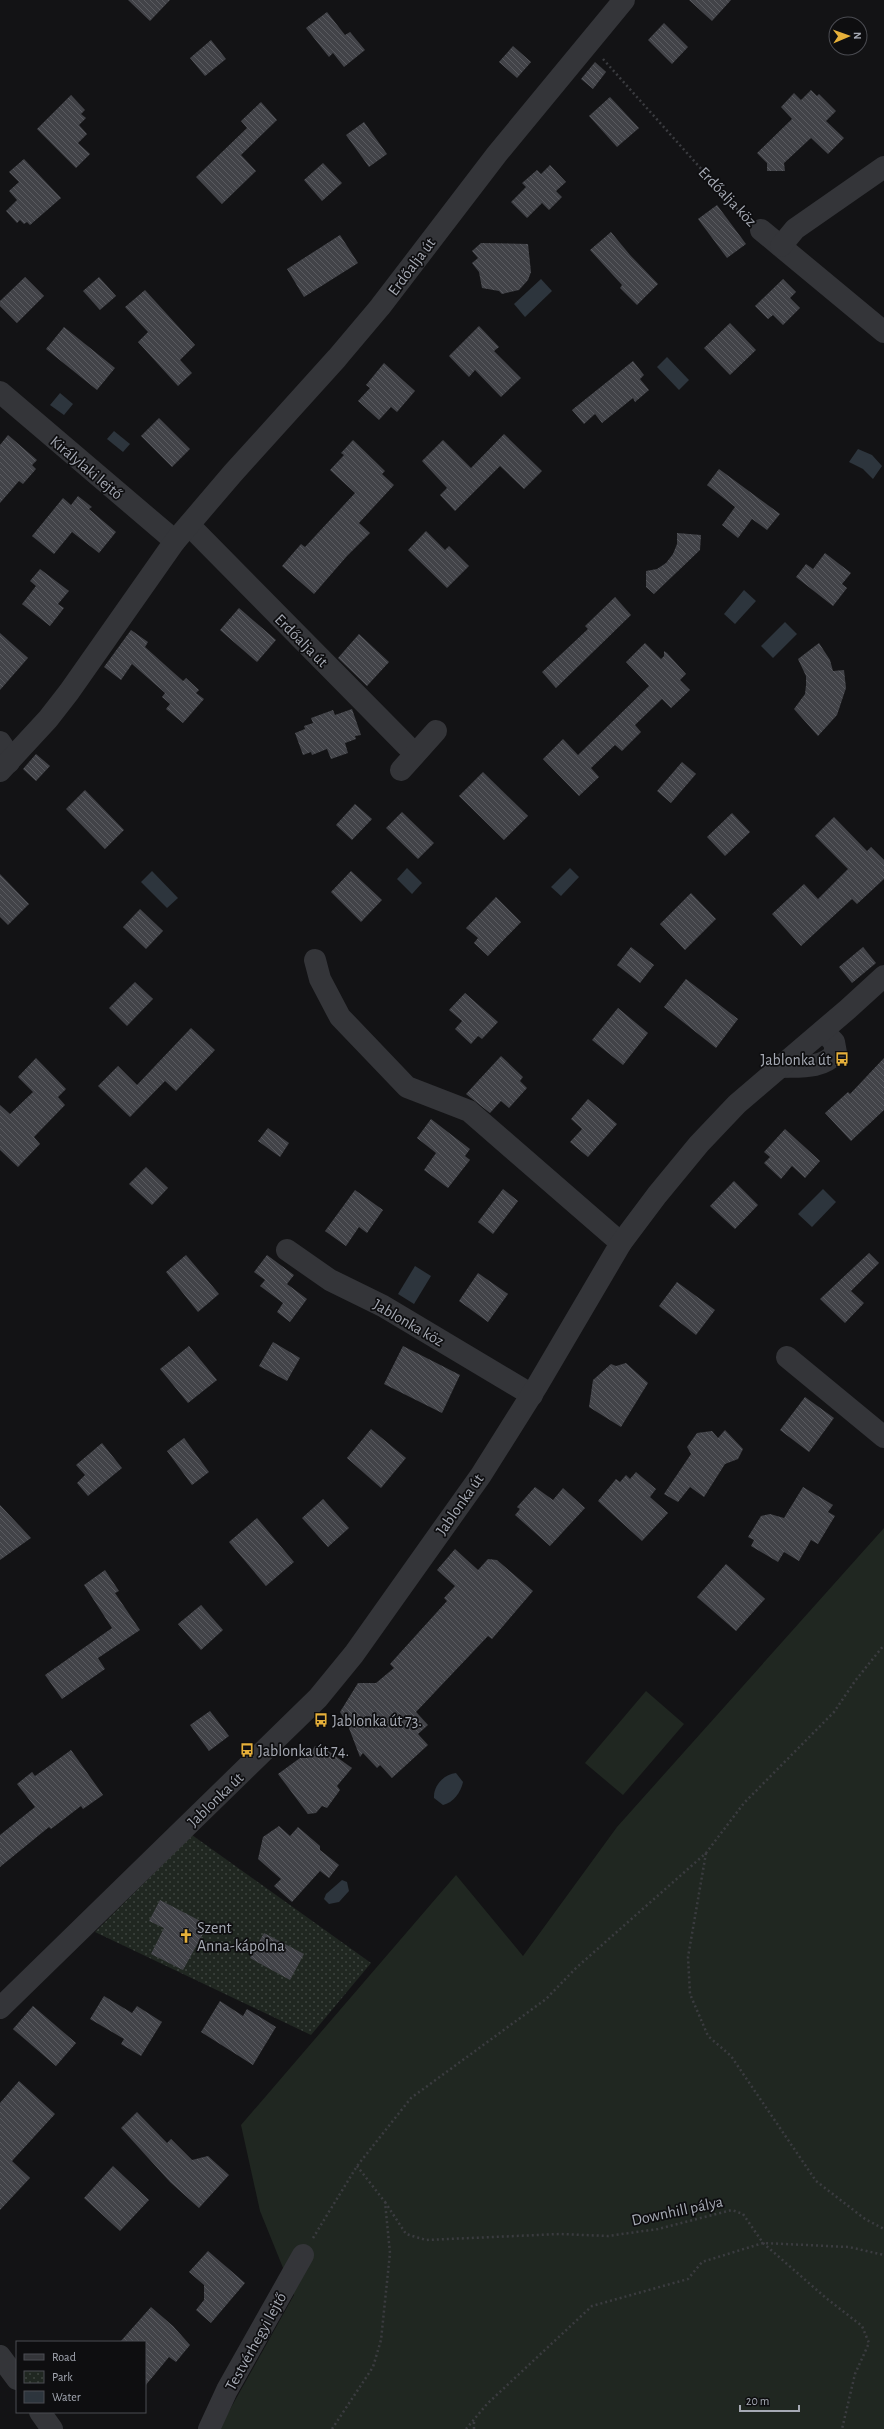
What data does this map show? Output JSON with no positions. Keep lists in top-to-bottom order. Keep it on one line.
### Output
{"streets":{"street":["Erdőalja köz","Erdőalja út","Királylaki lejtő","Jablonka köz","Jablonka út","Testvérhegyi lejtő"],"path":["Downhill pálya"]},"crossings":[["Erdőalja köz","Erdőalja út"],["Erdőalja út","Királylaki lejtő"],["Jablonka köz","Jablonka út"]],"places":{"bus stop":["Jablonka út","Jablonka út 73.","Jablonka út 74."],"church":["Szent Anna-kápolna"]},"legend":["Road","Park","Water"],"scale_bar":"20 m","north":"right"}
